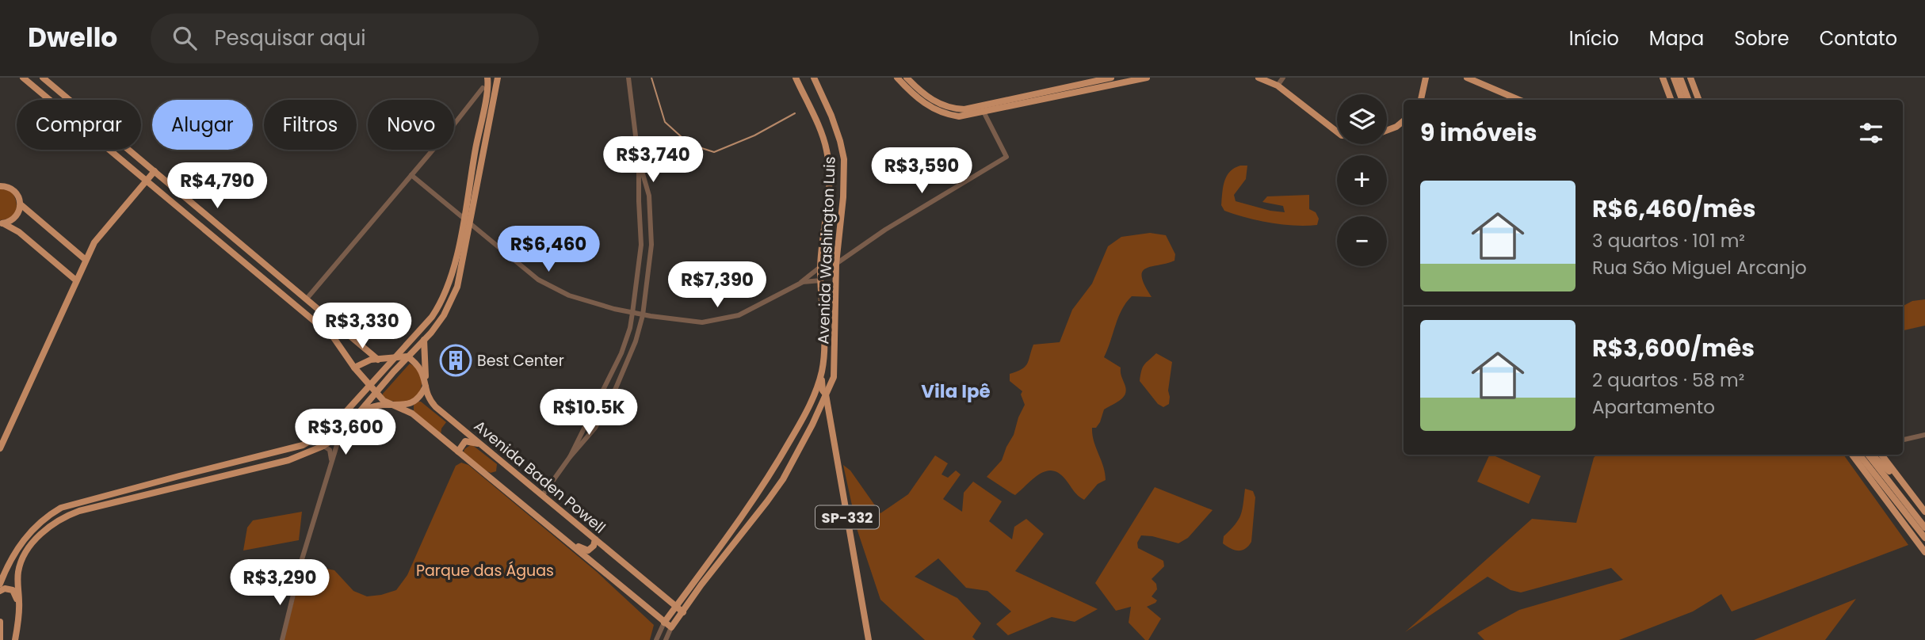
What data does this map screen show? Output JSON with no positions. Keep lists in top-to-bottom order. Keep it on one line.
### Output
{"streets":{"main road":["Avenida Washington Luis","Avenida Baden Powell","SP-332"]},"crossings":[["Avenida Washington Luis","Avenida Baden Powell"],["Avenida Washington Luis","SP-332"]],"districts":["Vila Ipê"],"parks":["Parque das Águas"],"places":{"building":["Best Center"]},"page":{"header":"Dwello","search":"Pesquisar aqui","nav":["Início","Mapa","Sobre","Contato"],"map_buttons":["+","−"],"chip":["Comprar","Alugar","Filtros","Novo"],"heading":"9 imóveis","price":["R$3,740","R$3,590","R$4,790","R$6,460","R$7,390","R$3,330","R$10.5K","R$3,600","R$3,290"],"list":[{"name":"R$6,460/mês","note":"3 quartos · 101 m² · Rua São Miguel Arcanjo"},{"name":"R$3,600/mês","note":"2 quartos · 58 m² · Apartamento"}]}}
